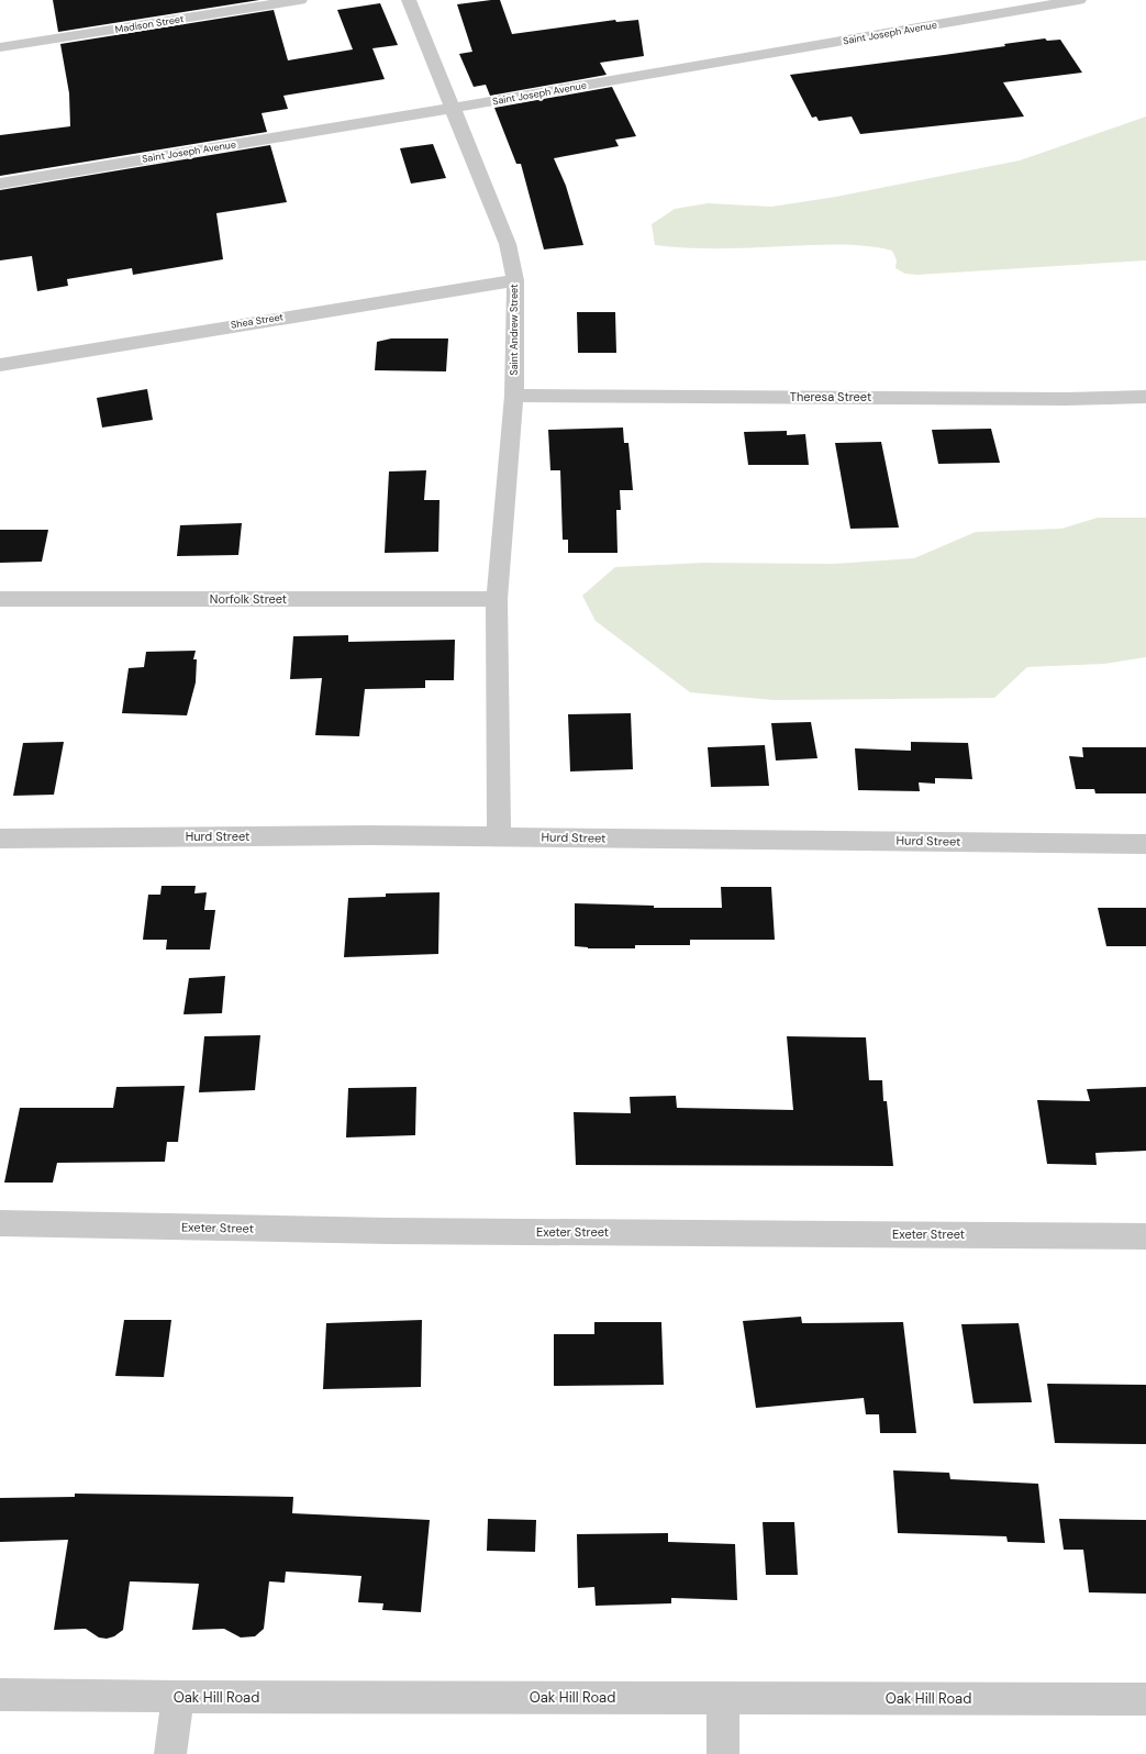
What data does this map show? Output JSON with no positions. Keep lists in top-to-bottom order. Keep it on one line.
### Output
{"streets":{"street":["Madison Street","Saint Joseph Avenue","Shea Street","Saint Andrew Street","Theresa Street","Norfolk Street","Hurd Street","Exeter Street","Oak Hill Road"]},"crossings":[["Saint Joseph Avenue","Saint Andrew Street"],["Shea Street","Saint Andrew Street"],["Saint Andrew Street","Theresa Street"],["Saint Andrew Street","Norfolk Street"],["Saint Andrew Street","Hurd Street"]]}
